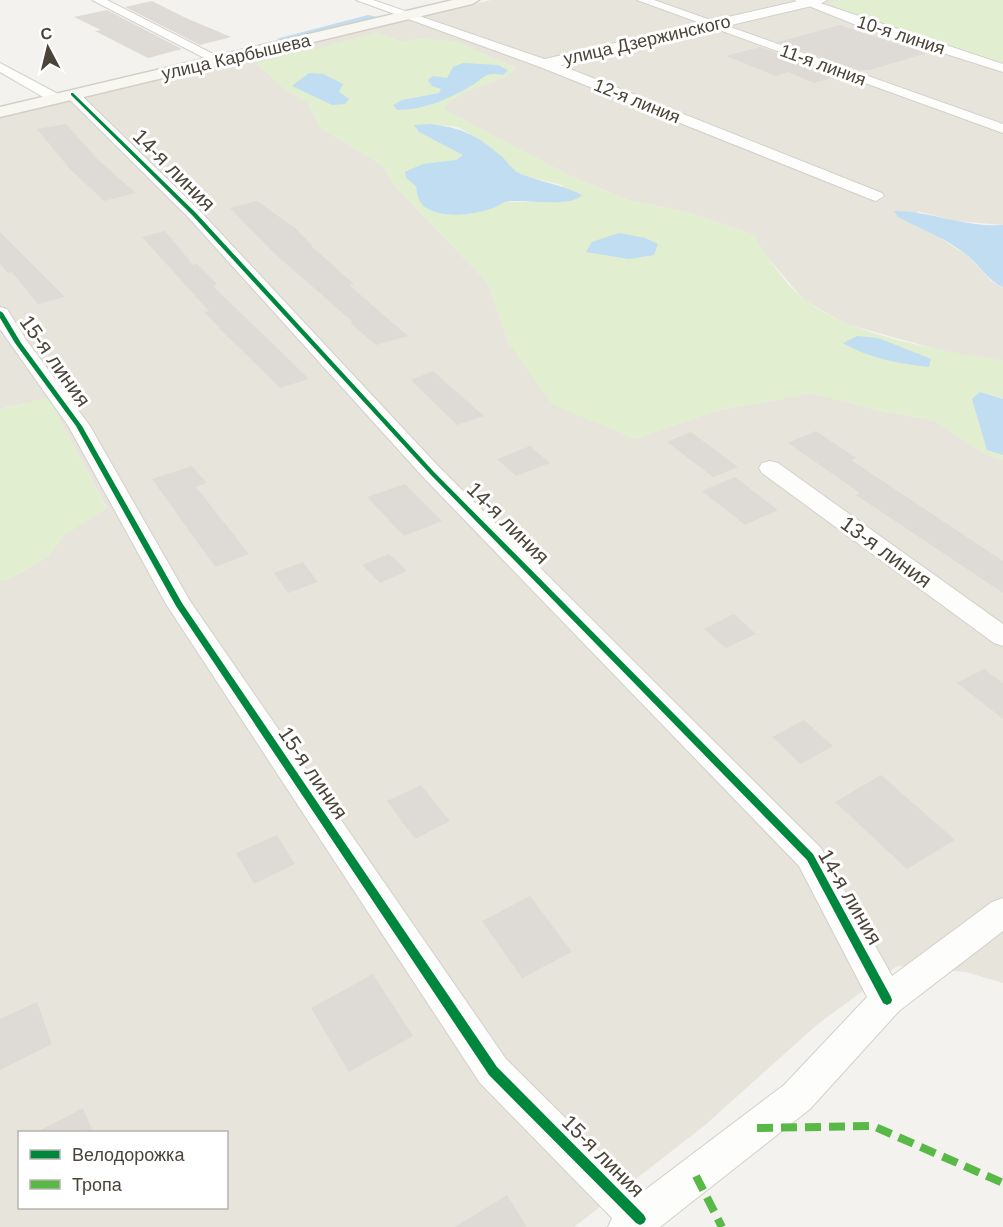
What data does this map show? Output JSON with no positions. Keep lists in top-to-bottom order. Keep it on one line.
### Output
{"streets":{"main road":["улица Карбышева"],"street":["10-я линия","улица Дзержинского","11-я линия","12-я линия","14-я линия","15-я линия","13-я линия"]},"crossings":[["10-я линия","улица Дзержинского"],["улица Дзержинского","11-я линия"],["улица Дзержинского","12-я линия"],["улица Карбышева","12-я линия"],["улица Карбышева","14-я линия"]],"legend":["Велодорожка","Тропа"],"north":"top"}
